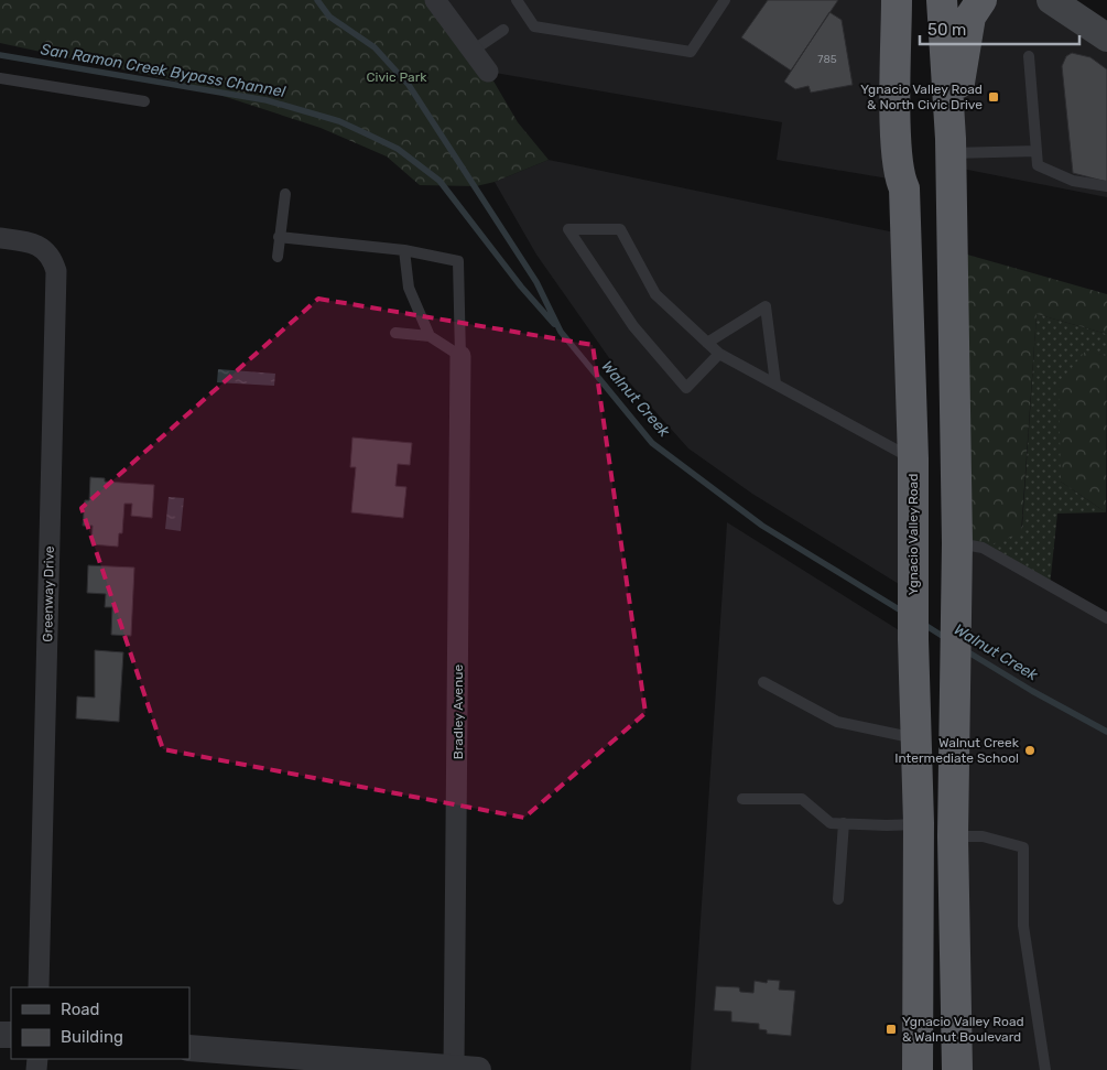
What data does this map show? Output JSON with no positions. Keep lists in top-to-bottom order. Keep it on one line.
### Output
{"streets":{"highway":["Ygnacio Valley Road"],"street":["Greenway Drive","Bradley Avenue"]},"water":["San Ramon Creek Bypass Channel","Walnut Creek"],"parks":["Civic Park"],"places":{"transit":["Ygnacio Valley Road & North Civic Drive","Ygnacio Valley Road & Walnut Boulevard"],"other":["Walnut Creek Intermediate School"]},"house_numbers":["785"],"legend":["Road","Building"],"scale_bar":"50 m"}
